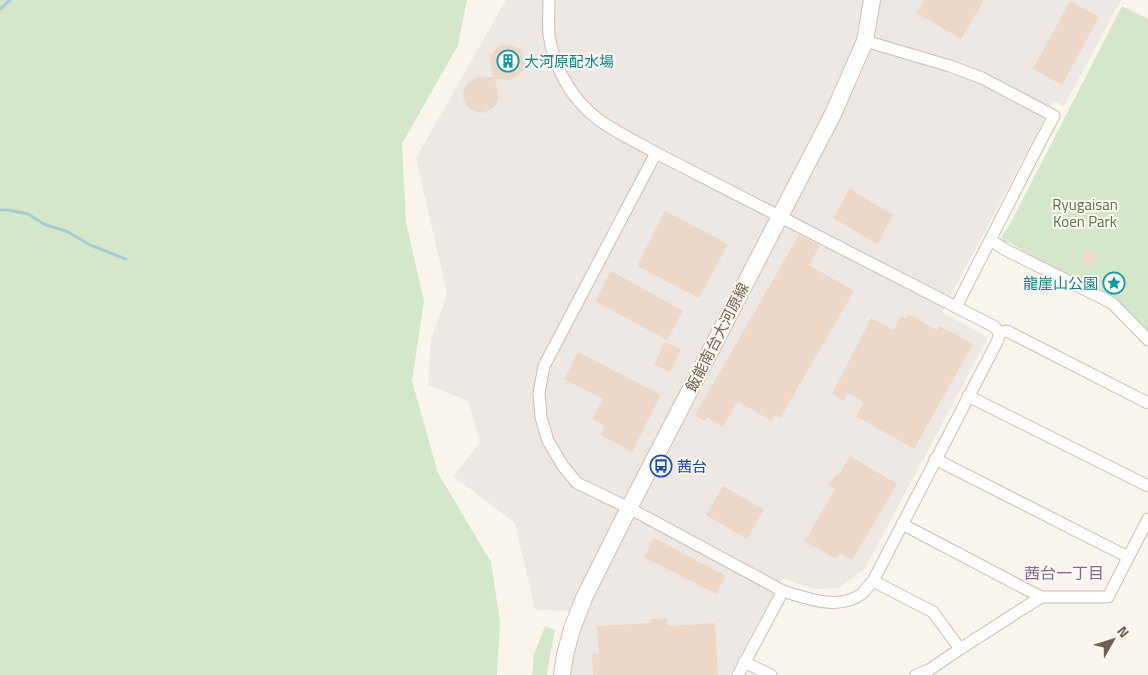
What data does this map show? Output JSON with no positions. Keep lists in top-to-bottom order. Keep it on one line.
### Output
{"streets":{"street":["飯能南台大河原線"]},"districts":["茜台一丁目"],"parks":["Ryugaisan Koen Park"],"places":{"building":["大河原配水場"],"place":["龍崖山公園"],"bus stop":["茜台"]},"north":"top right"}
